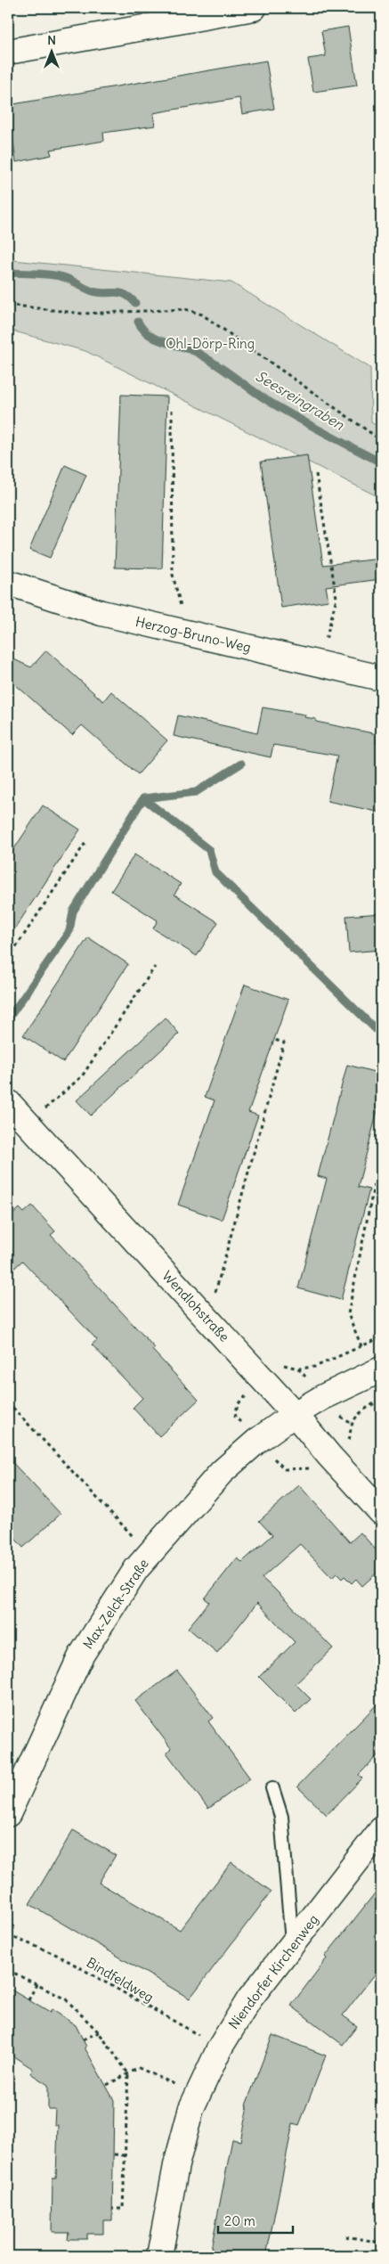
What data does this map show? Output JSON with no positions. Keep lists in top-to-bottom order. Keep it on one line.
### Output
{"streets":{"street":["Herzog-Bruno-Weg","Wendlohstraße","Max-Zelck-Straße","Niendorfer Kirchenweg"],"path":["Bindfeldweg"]},"crossings":[["Wendlohstraße","Max-Zelck-Straße"],["Niendorfer Kirchenweg","Bindfeldweg"]],"water":["Seesreingraben"],"parks":["Ohl-Dörp-Ring"],"scale_bar":"20 m","north":"top"}
